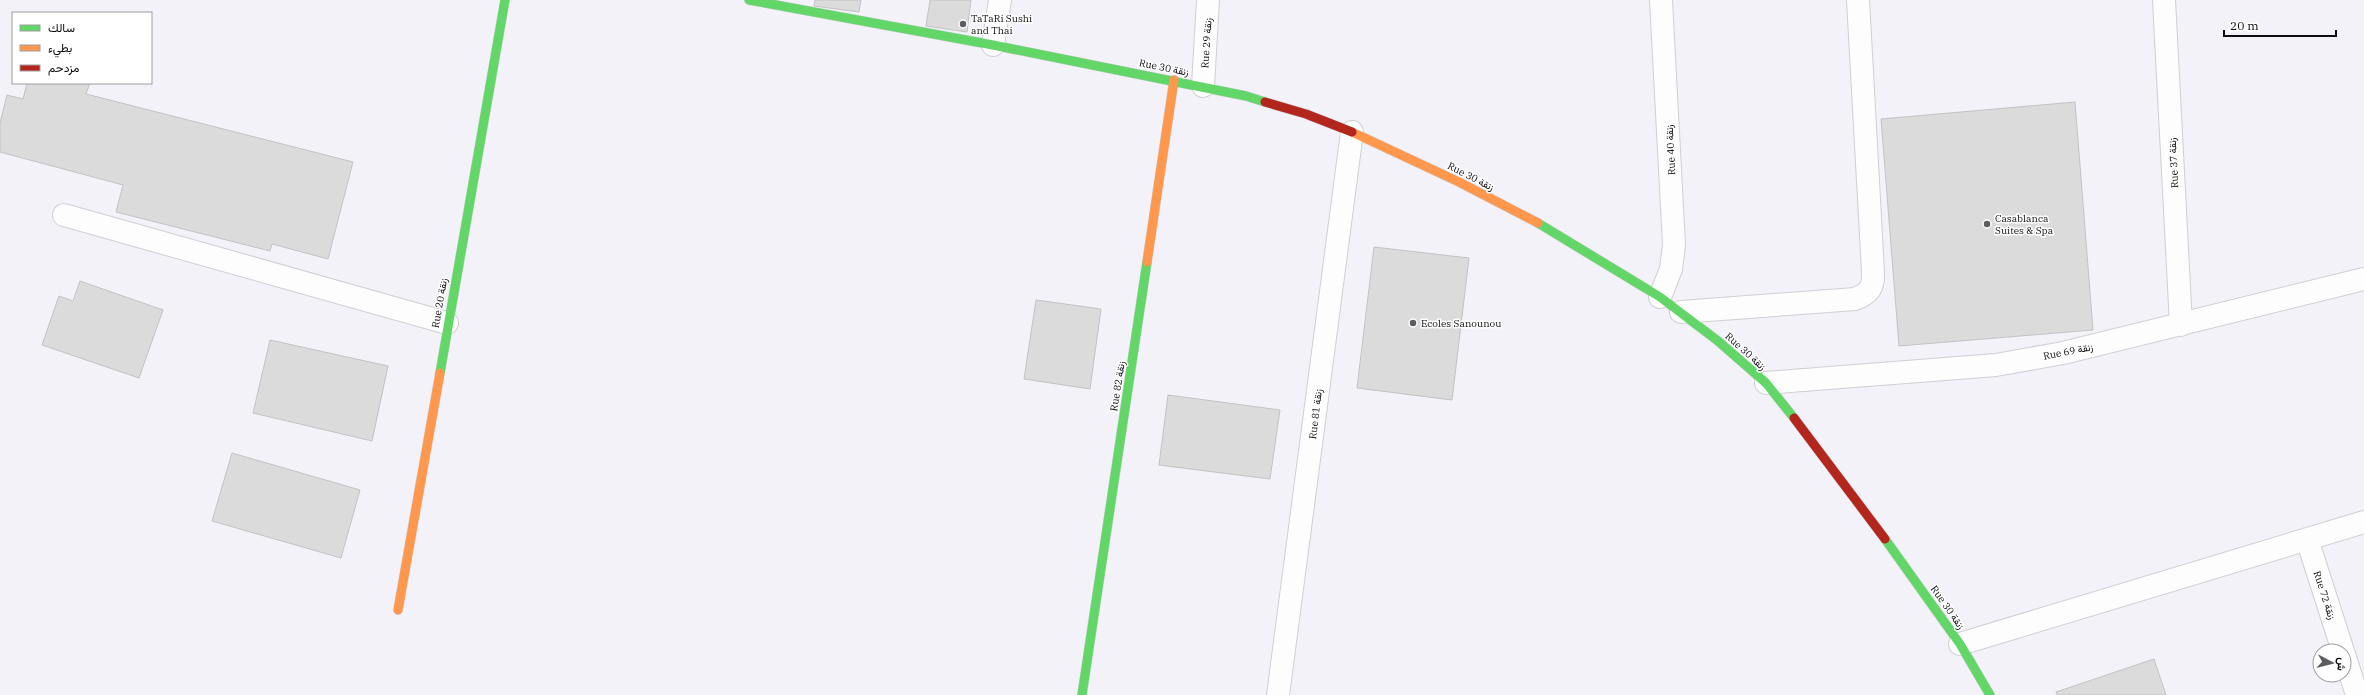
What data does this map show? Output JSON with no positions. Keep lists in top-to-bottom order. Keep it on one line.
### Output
{"streets":{"street":["Rue 29 زنقة","Rue 30 زنقة","Rue 40 زنقة","Rue 37 زنقة","Rue 20 زنقة","Rue 69 زنقة","Rue 82 زنقة","Rue 81 زنقة","Rue 72 زنقة"]},"crossings":[["Rue 29 زنقة","Rue 30 زنقة"],["Rue 30 زنقة","Rue 40 زنقة"],["Rue 30 زنقة","Rue 69 زنقة"],["Rue 30 زنقة","Rue 82 زنقة"],["Rue 30 زنقة","Rue 81 زنقة"],["Rue 37 زنقة","Rue 69 زنقة"]],"places":["TaTaRi Sushi and Thai","Casablanca Suites & Spa","Ecoles Sanounou"],"legend":["سالك","بطيء","مزدحم"],"scale_bar":"20 m","north":"right"}
